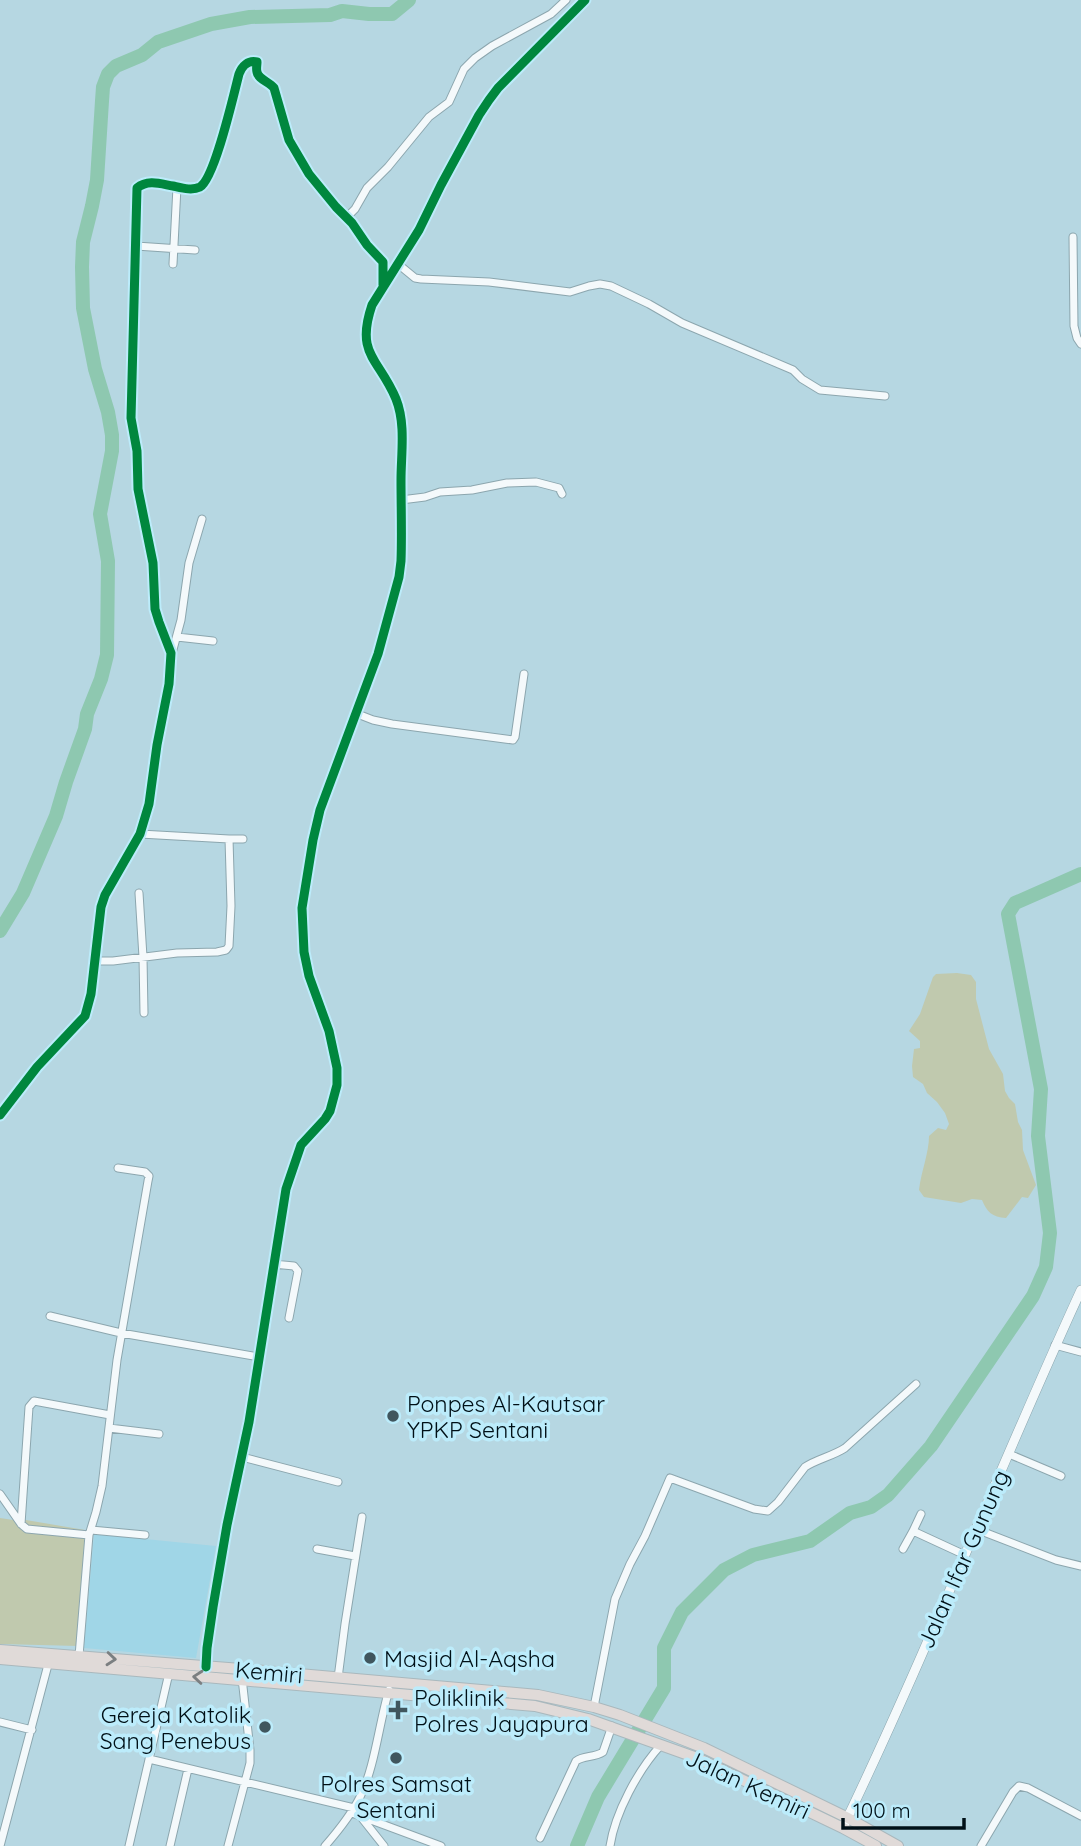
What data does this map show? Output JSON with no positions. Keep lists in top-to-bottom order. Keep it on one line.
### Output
{"streets":{"highway":["Kemiri","Jalan Kemiri"],"street":["Jalan Ifar Gunung"]},"crossings":[["Jalan Ifar Gunung","Jalan Kemiri"],["Kemiri","Jalan Kemiri"]],"places":{"other":["Ponpes Al-Kautsar YPKP Sentani","Masjid Al-Aqsha","Gereja Katolik Sang Penebus","Polres Samsat Sentani"],"health":["Poliklinik Polres Jayapura"]},"scale_bar":"100 m"}
